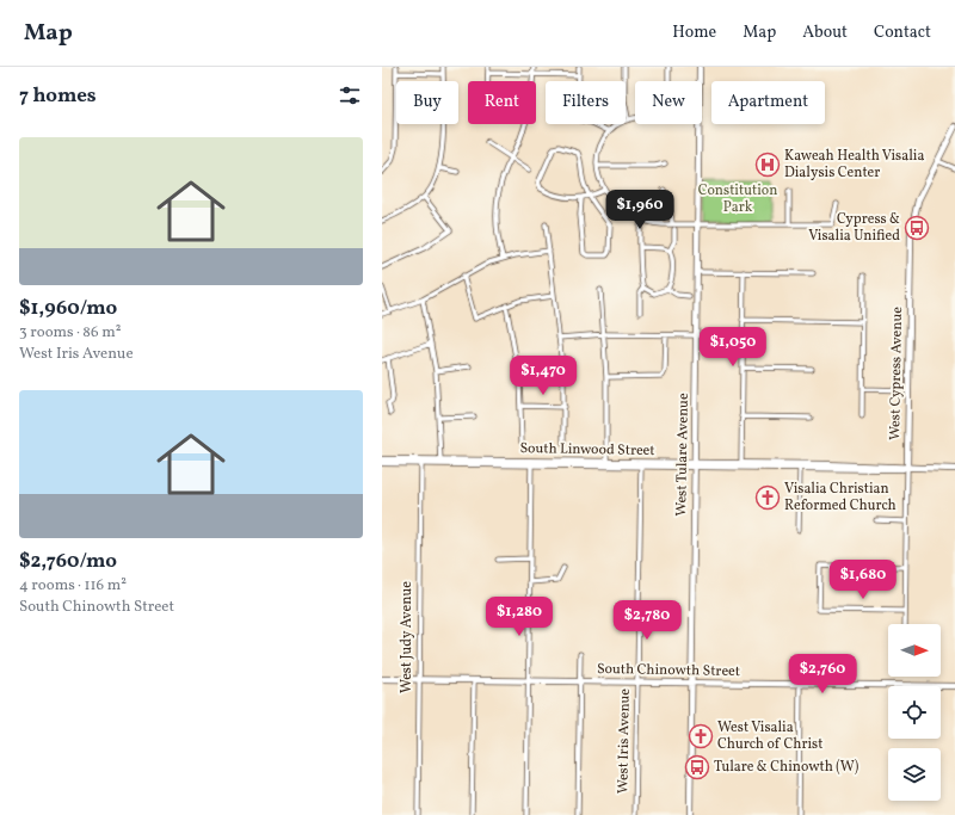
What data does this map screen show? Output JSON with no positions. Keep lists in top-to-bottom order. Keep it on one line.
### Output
{"streets":{"street":["West Cypress Avenue","South Linwood Street","West Tulare Avenue","West Judy Avenue","South Chinowth Street","West Iris Avenue"]},"crossings":[["West Cypress Avenue","South Linwood Street"],["South Linwood Street","West Tulare Avenue"],["South Linwood Street","West Judy Avenue"],["South Linwood Street","West Iris Avenue"],["West Tulare Avenue","South Chinowth Street"],["West Judy Avenue","South Chinowth Street"],["South Chinowth Street","West Iris Avenue"]],"parks":["Constitution Park"],"places":{"hospital":["Kaweah Health Visalia Dialysis Center"],"bus stop":["Cypress & Visalia Unified","Tulare & Chinowth (W)"],"church":["Visalia Christian Reformed Church","West Visalia Church of Christ"]},"north":"right","page":{"header":"Map","nav":["Home","Map","About","Contact"],"heading":"7 homes","chip":["Buy","Rent","Filters","New","Apartment"],"list":[{"name":"$1,960/mo","note":"3 rooms · 86 m² · West Iris Avenue"},{"name":"$2,760/mo","note":"4 rooms · 116 m² · South Chinowth Street"}],"price":["$1,960","$1,050","$1,470","$1,680","$1,280","$2,780","$2,760"]}}
